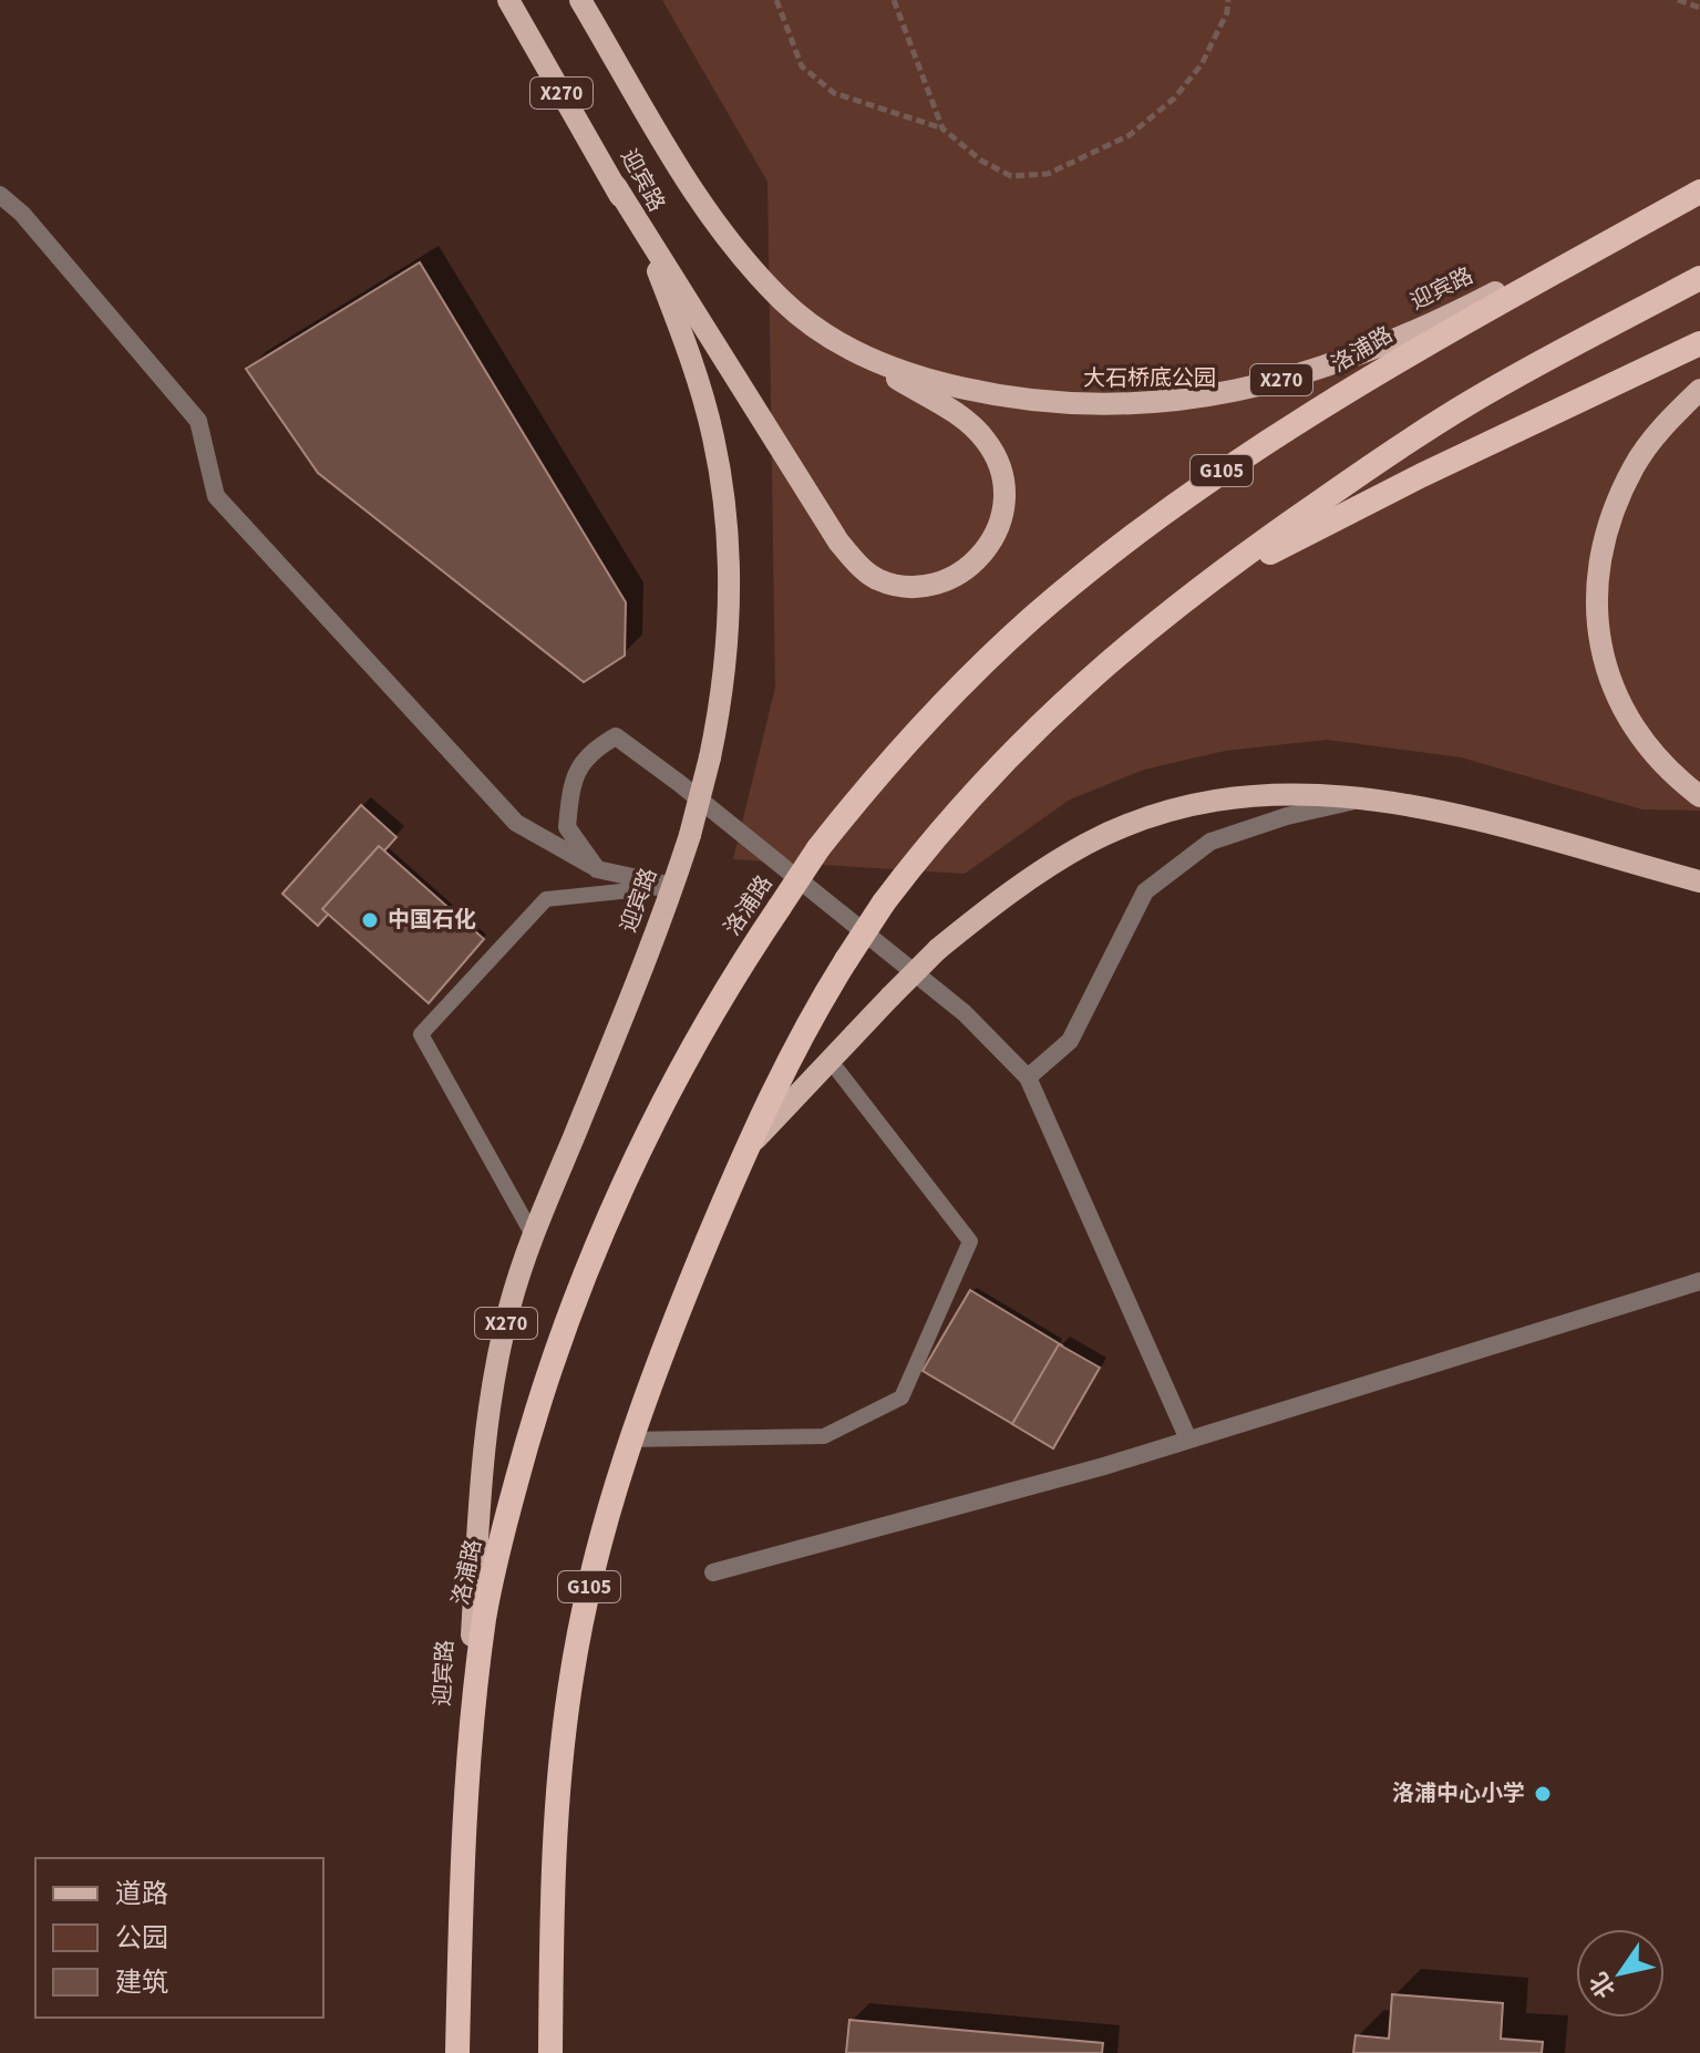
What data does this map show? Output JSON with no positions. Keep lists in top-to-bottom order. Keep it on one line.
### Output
{"streets":{"highway":["洛浦路","G105"],"main road":["X270","迎宾路"]},"crossings":[["迎宾路","洛浦路"]],"parks":["大石桥底公园"],"places":["中国石化","洛浦中心小学"],"legend":["道路","公园","建筑"],"north":"bottom left"}
